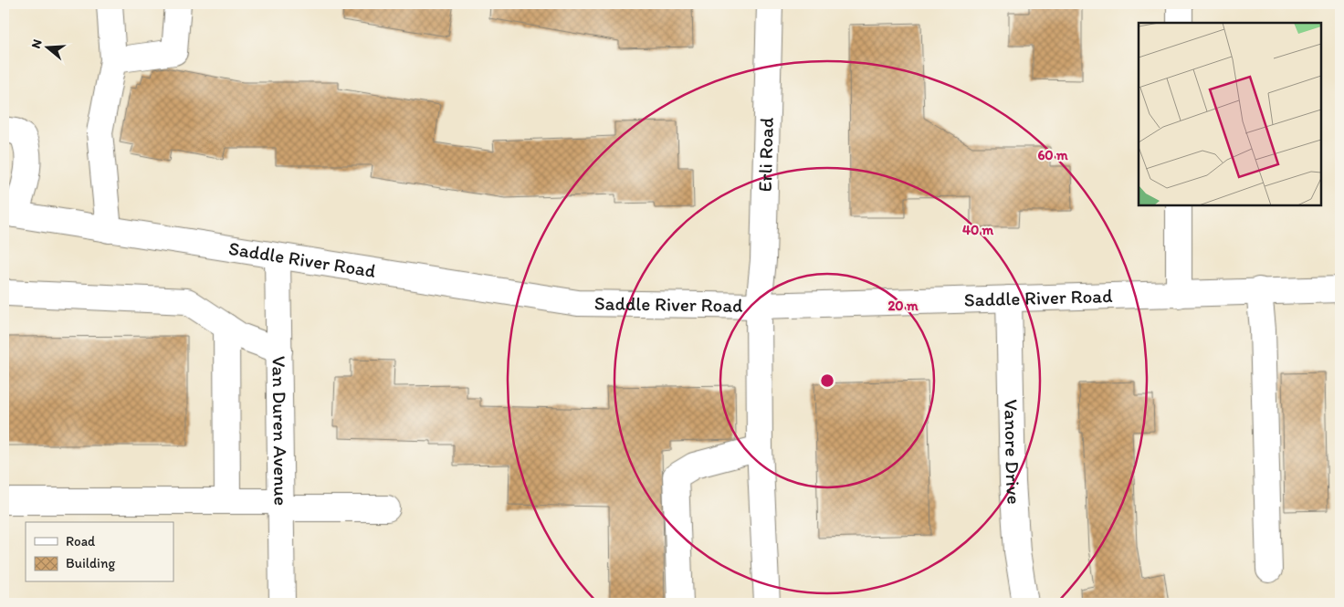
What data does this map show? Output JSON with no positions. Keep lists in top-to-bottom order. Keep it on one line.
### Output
{"streets":{"main road":["Erli Road","Saddle River Road","Van Duren Avenue","Vanore Drive"]},"crossings":[["Erli Road","Saddle River Road"],["Saddle River Road","Van Duren Avenue"],["Saddle River Road","Vanore Drive"]],"legend":["Road","Building"],"north":"left","rings":["60 m","40 m","20 m"]}
